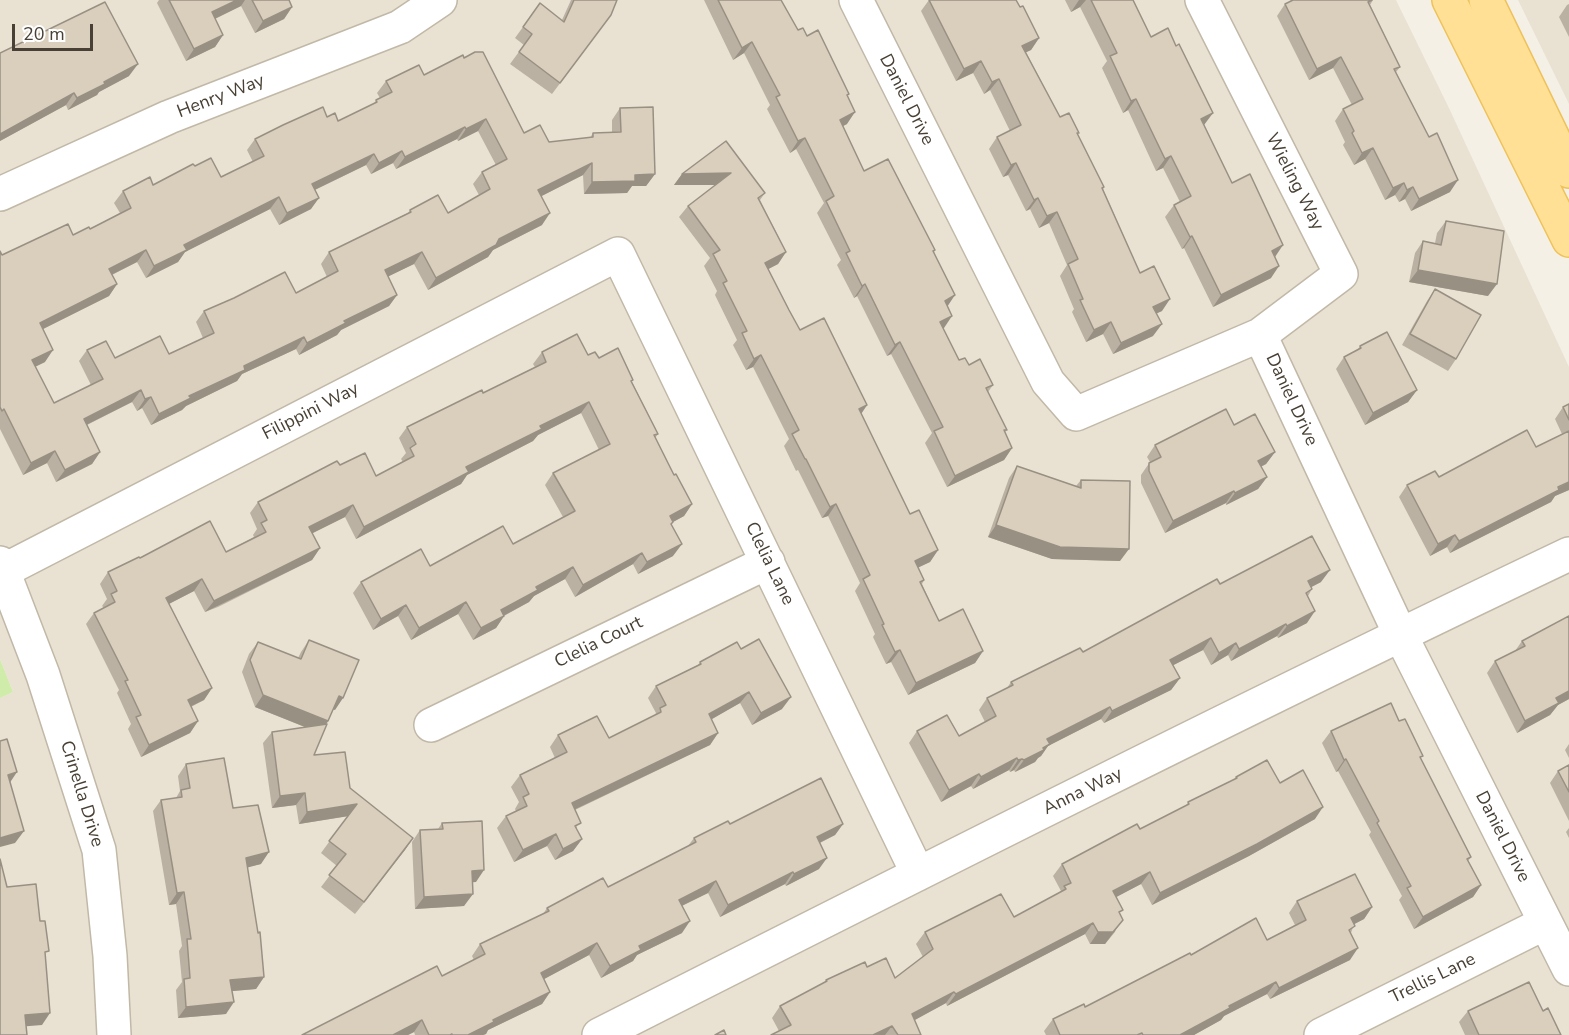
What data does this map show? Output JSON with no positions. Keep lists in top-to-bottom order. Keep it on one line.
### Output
{"streets":{"street":["Henry Way","Daniel Drive","Wieling Way","Filippini Way","Clelia Lane","Clelia Court","Anna Way","Crinella Drive","Trellis Lane"]},"crossings":[["Daniel Drive","Wieling Way"],["Daniel Drive","Anna Way"],["Daniel Drive","Trellis Lane"],["Filippini Way","Clelia Lane"],["Filippini Way","Crinella Drive"],["Clelia Lane","Clelia Court"],["Clelia Lane","Anna Way"]],"scale_bar":"20 m"}
